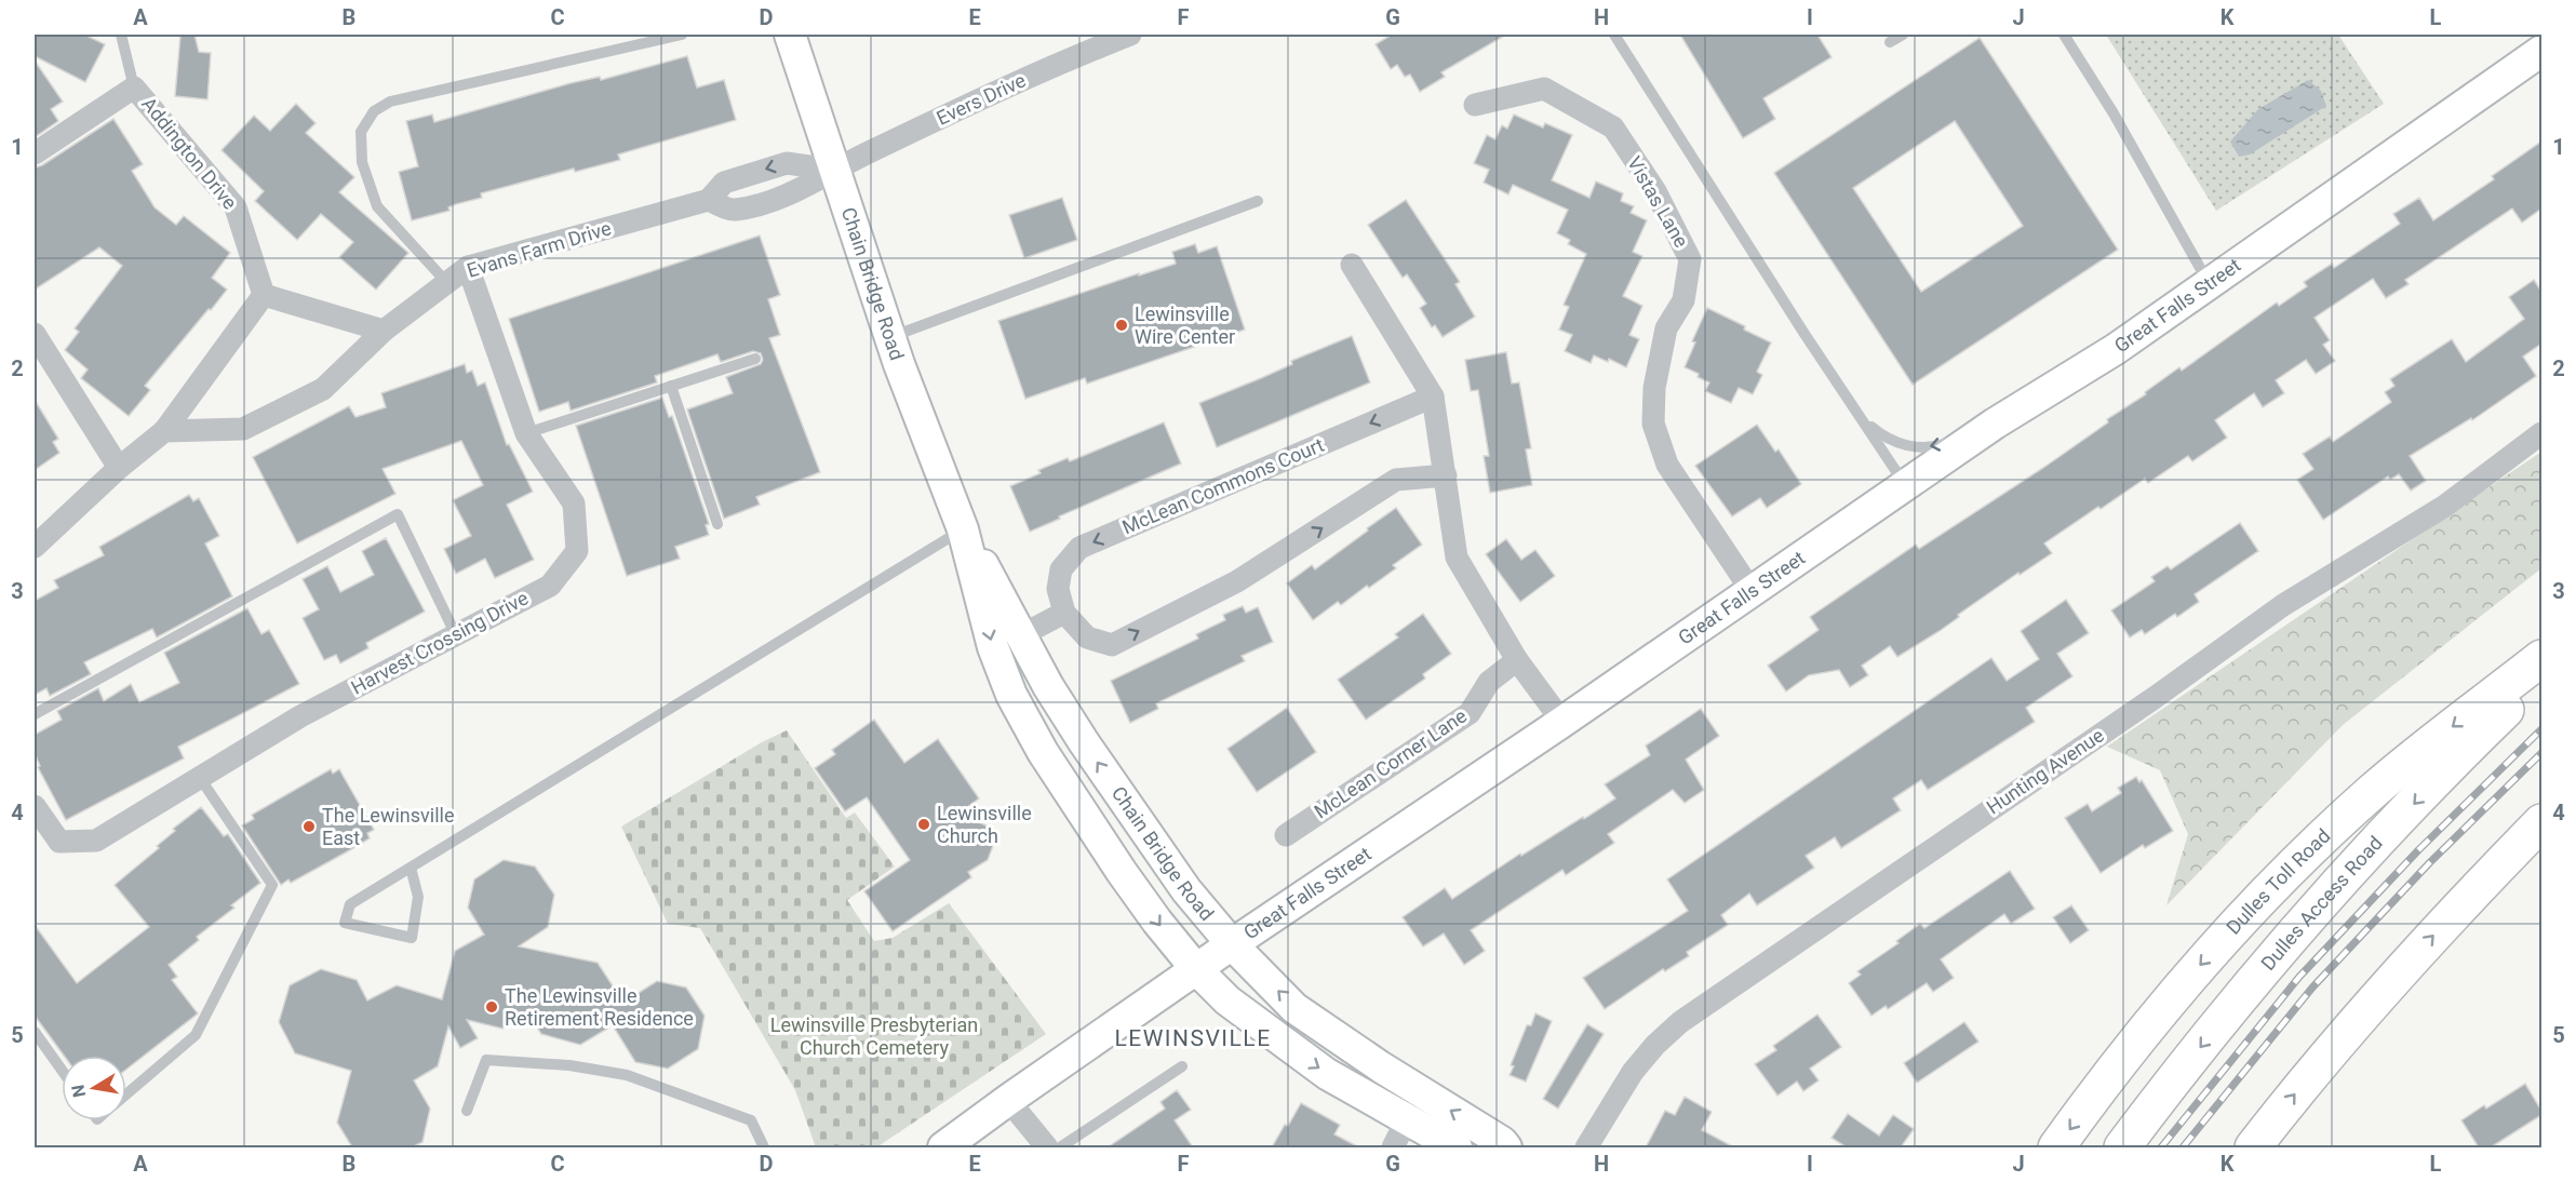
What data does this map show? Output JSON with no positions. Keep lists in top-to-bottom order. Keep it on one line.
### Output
{"streets":{"highway":["Dulles Toll Road","Dulles Access Road"],"main road":["Chain Bridge Road","Great Falls Street"],"street":["Evers Drive","Addington Drive","Vistas Lane","Evans Farm Drive","McLean Commons Court","Harvest Crossing Drive","McLean Corner Lane","Hunting Avenue"]},"crossings":[["Evers Drive","Evans Farm Drive"],["Evers Drive","Chain Bridge Road"],["Vistas Lane","Great Falls Street"],["Evans Farm Drive","Chain Bridge Road"],["Evans Farm Drive","Harvest Crossing Drive"],["Chain Bridge Road","Great Falls Street"]],"districts":["LEWINSVILLE"],"parks":["Lewinsville Presbyterian Church Cemetery"],"places":["Lewinsville Wire Center","Lewinsville Church","The Lewinsville East","The Lewinsville Retirement Residence"],"north":"left","grid":{"columns":["A","B","C","D","E","F","G","H","I","J","K","L"],"rows":["1","2","3","4","5"]}}
